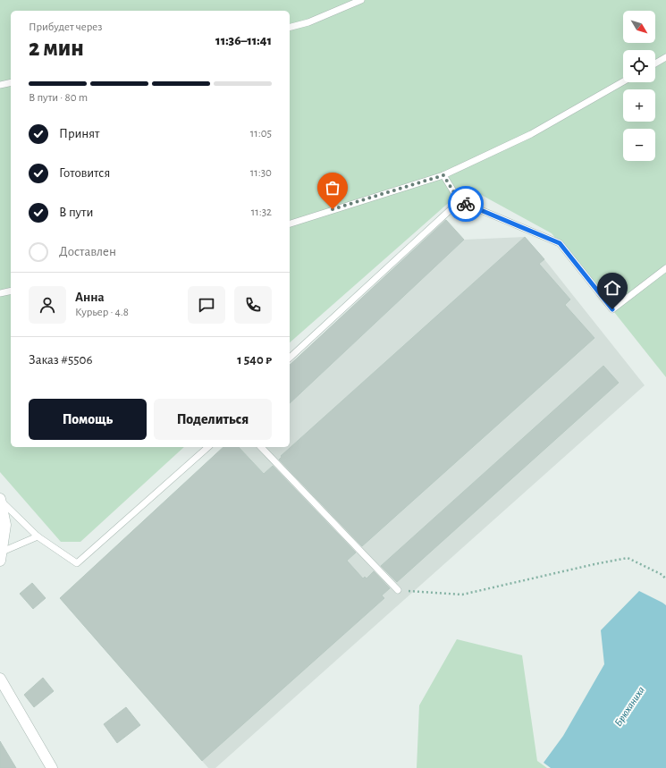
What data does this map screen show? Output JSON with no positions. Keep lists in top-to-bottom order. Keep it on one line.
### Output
{"water":["Брюханиха"],"north":"bottom right","page":{"map_buttons":["+","−"],"heading":["2 мин","Прибудет через","11:36–11:41"],"panel":["Анна","Курьер · 4.8","Заказ #5506","1 540 ₽"],"bar":"В пути · 80 m","list":[["Принят","11:05"],["Готовится","11:30"],["В пути","11:32"],"Доставлен"],"buttons":["Помощь","Поделиться"]}}
